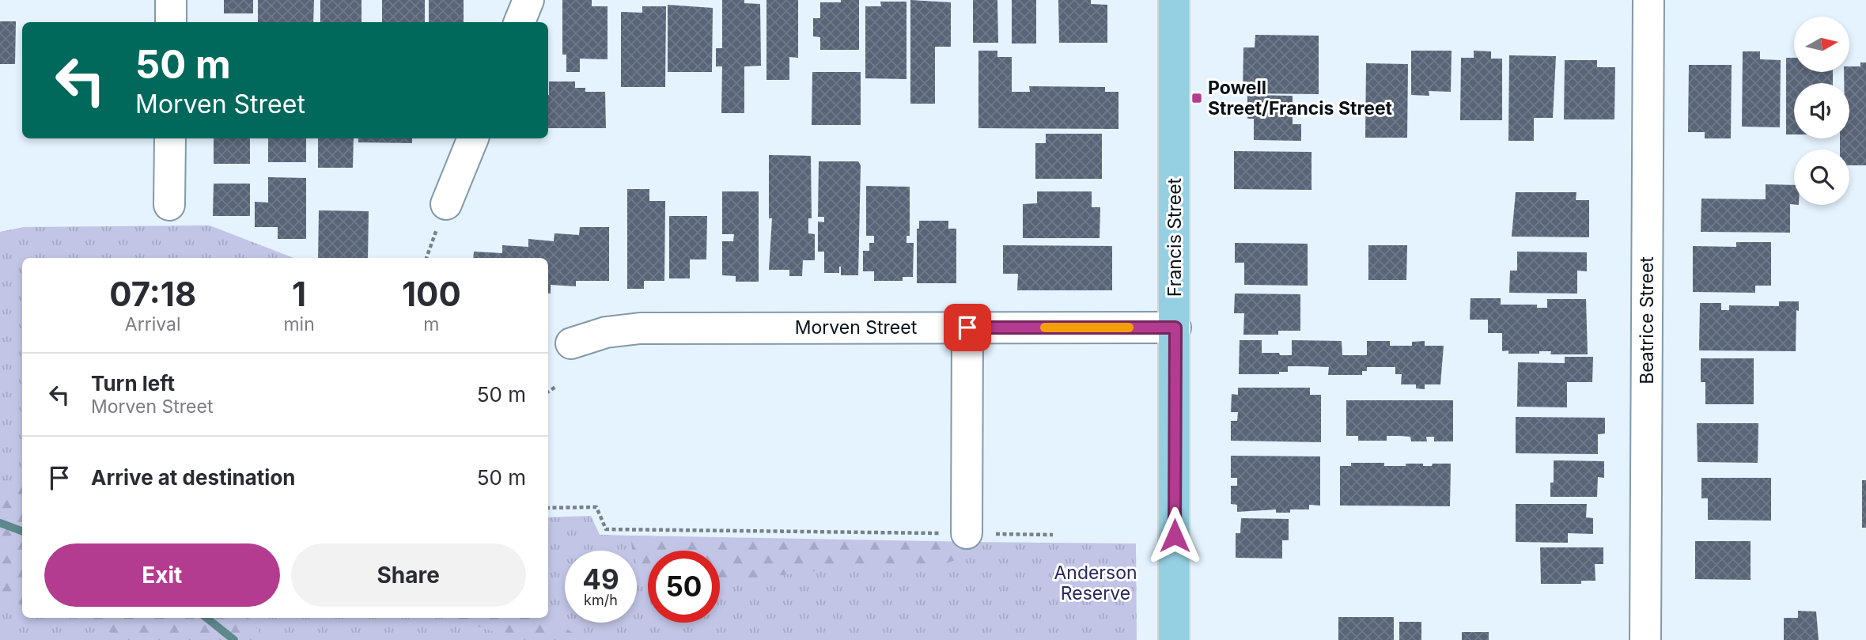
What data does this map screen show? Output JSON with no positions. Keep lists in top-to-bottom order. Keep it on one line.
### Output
{"streets":{"main road":["Francis Street"],"street":["Beatrice Street","Morven Street"]},"crossings":[["Francis Street","Morven Street"]],"parks":["Anderson Reserve"],"places":{"transit":["Powell Street/Francis Street"]},"north":"right","page":{"turn":["50 m","Morven Street"],"eta":["07:18","Arrival","1","min","100","m"],"list":[{"name":"Turn left","note":"Morven Street","value":"50 m"},{"name":"Arrive at destination","value":"50 m"}],"buttons":["Exit","Share"],"speed":"49 km/h","limit":"50"}}
